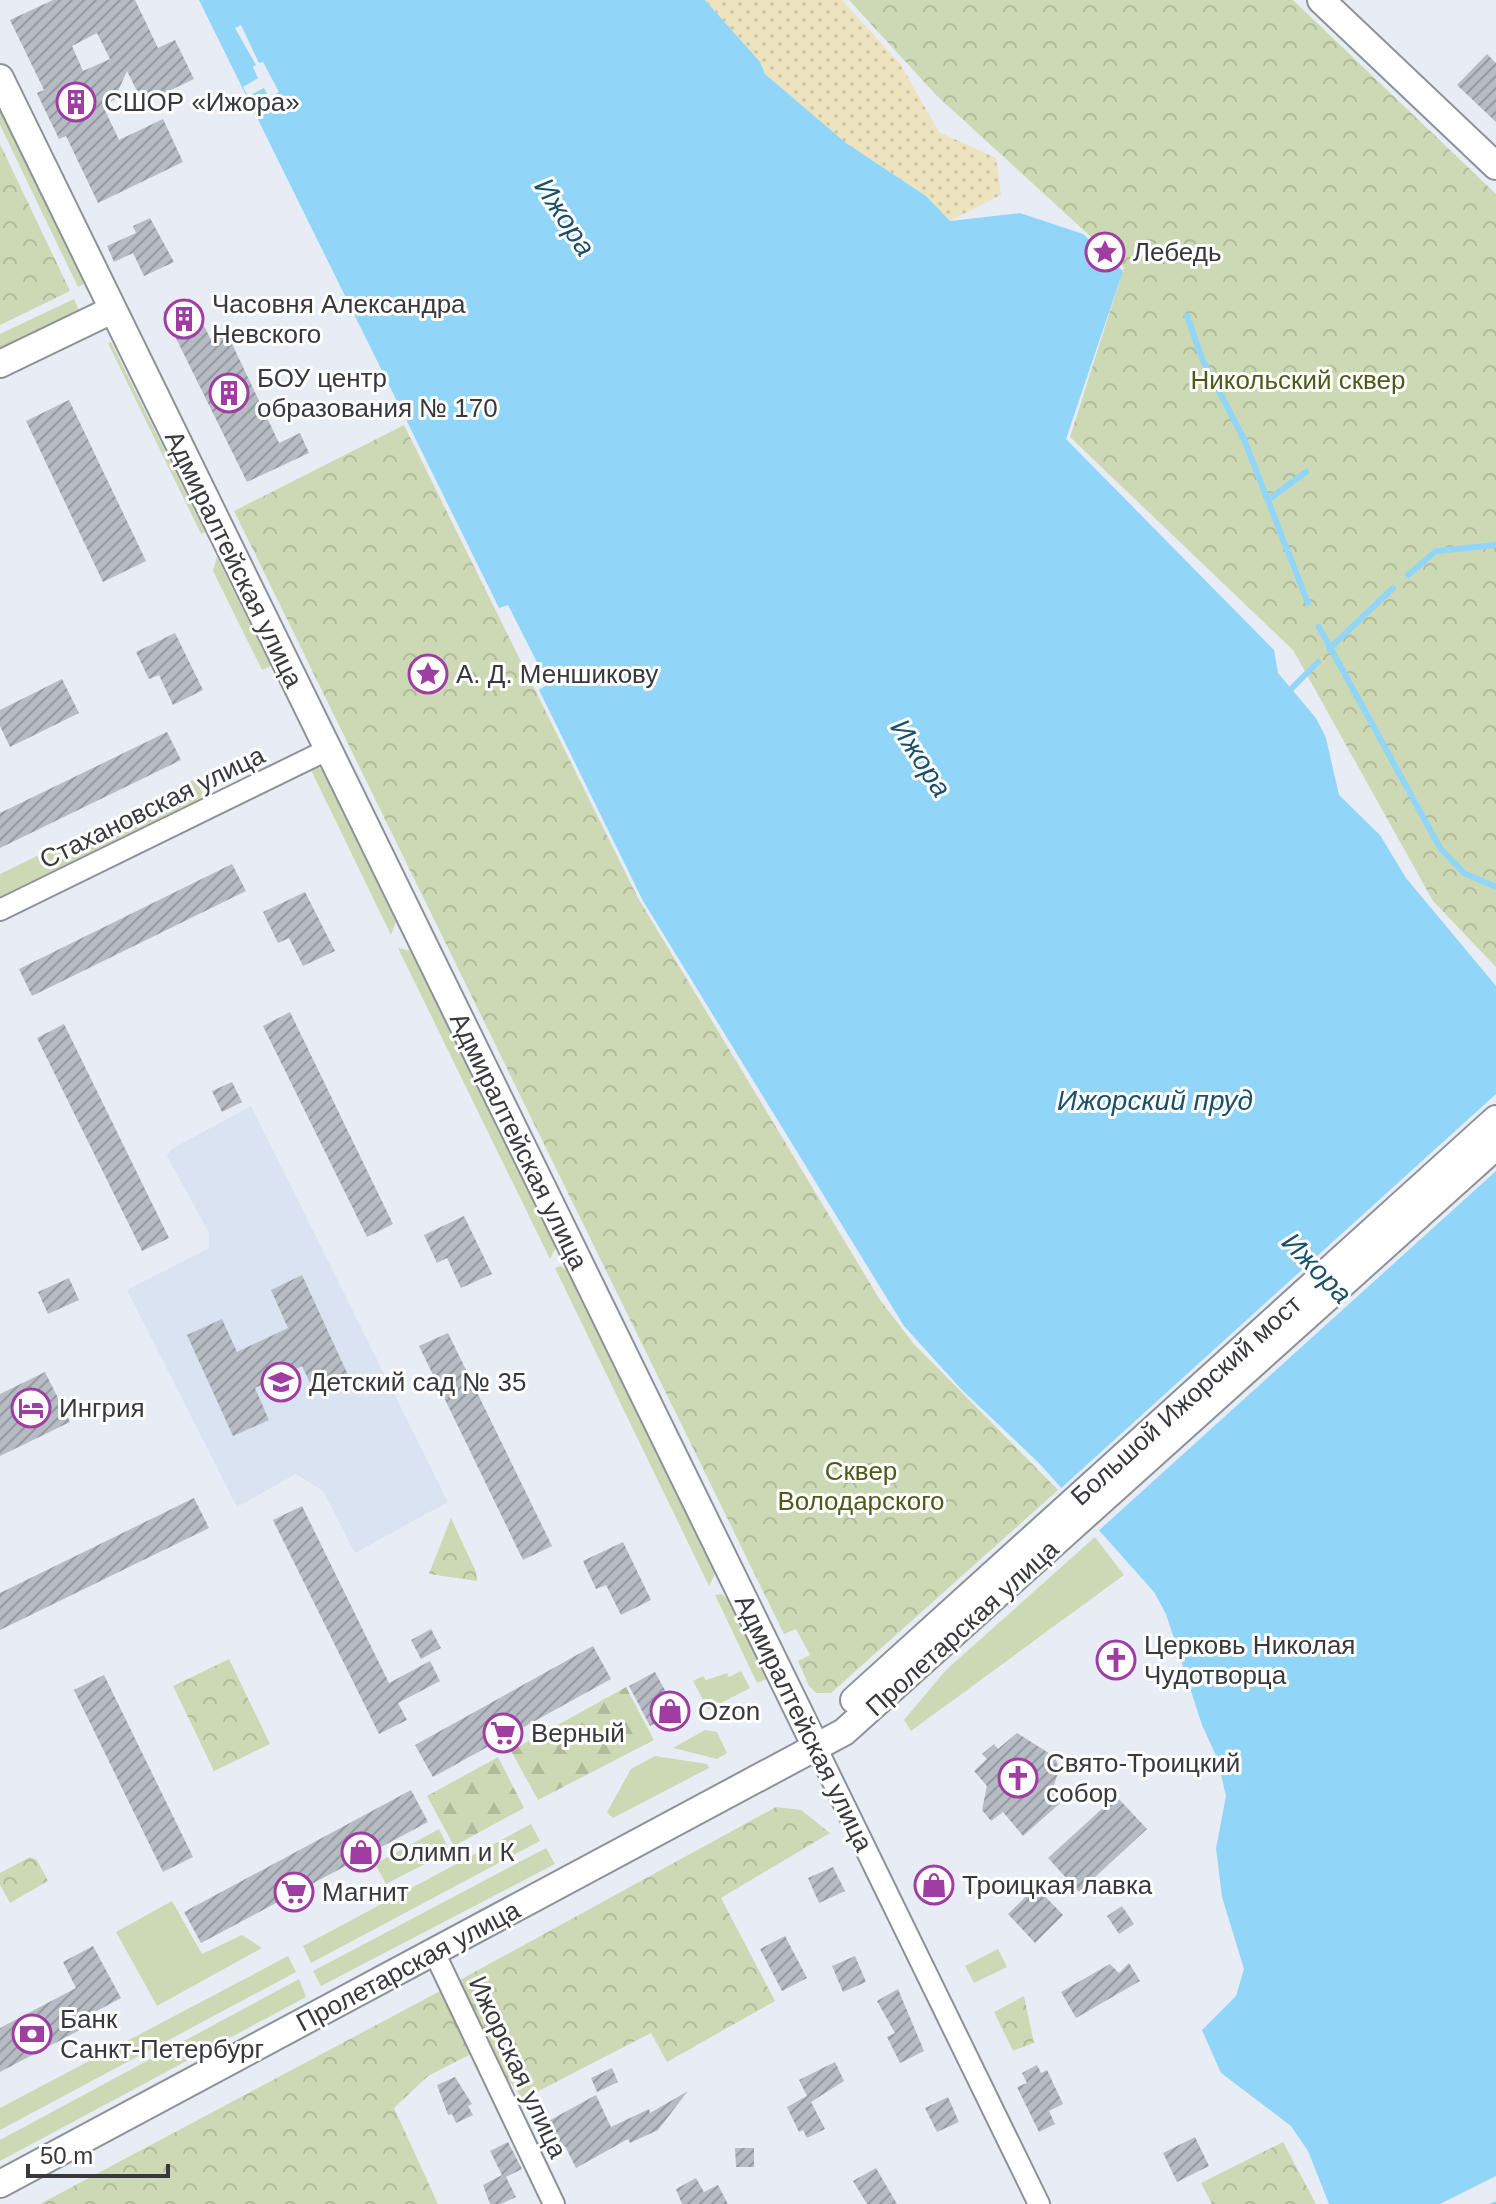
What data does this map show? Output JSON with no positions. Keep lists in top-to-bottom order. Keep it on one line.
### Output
{"streets":{"main road":["Адмиралтейская улица","Большой Ижорский мост","Пролетарская улица"],"street":["Стахановская улица","Ижорская улица"]},"crossings":[["Адмиралтейская улица","Стахановская улица"],["Адмиралтейская улица","Пролетарская улица"],["Большой Ижорский мост","Пролетарская улица"],["Пролетарская улица","Ижорская улица"]],"water":["Ижора","Ижорский пруд"],"parks":["Никольский сквер","Сквер Володарского"],"places":{"building":["СШОР «Ижора»","Часовня Александра Невского","БОУ центр образования № 170"],"place":["Лебедь","А. Д. Меншикову"],"school or university":["Детский сад № 35"],"hotel":["Ингрия"],"church":["Церковь Николая Чудотворца","Свято-Троицкий собор"],"shop":["Ozon","Олимп и К","Троицкая лавка"],"supermarket":["Верный","Магнит"],"bank":["Банк Санкт-Петербург"]},"scale_bar":"50 m"}
